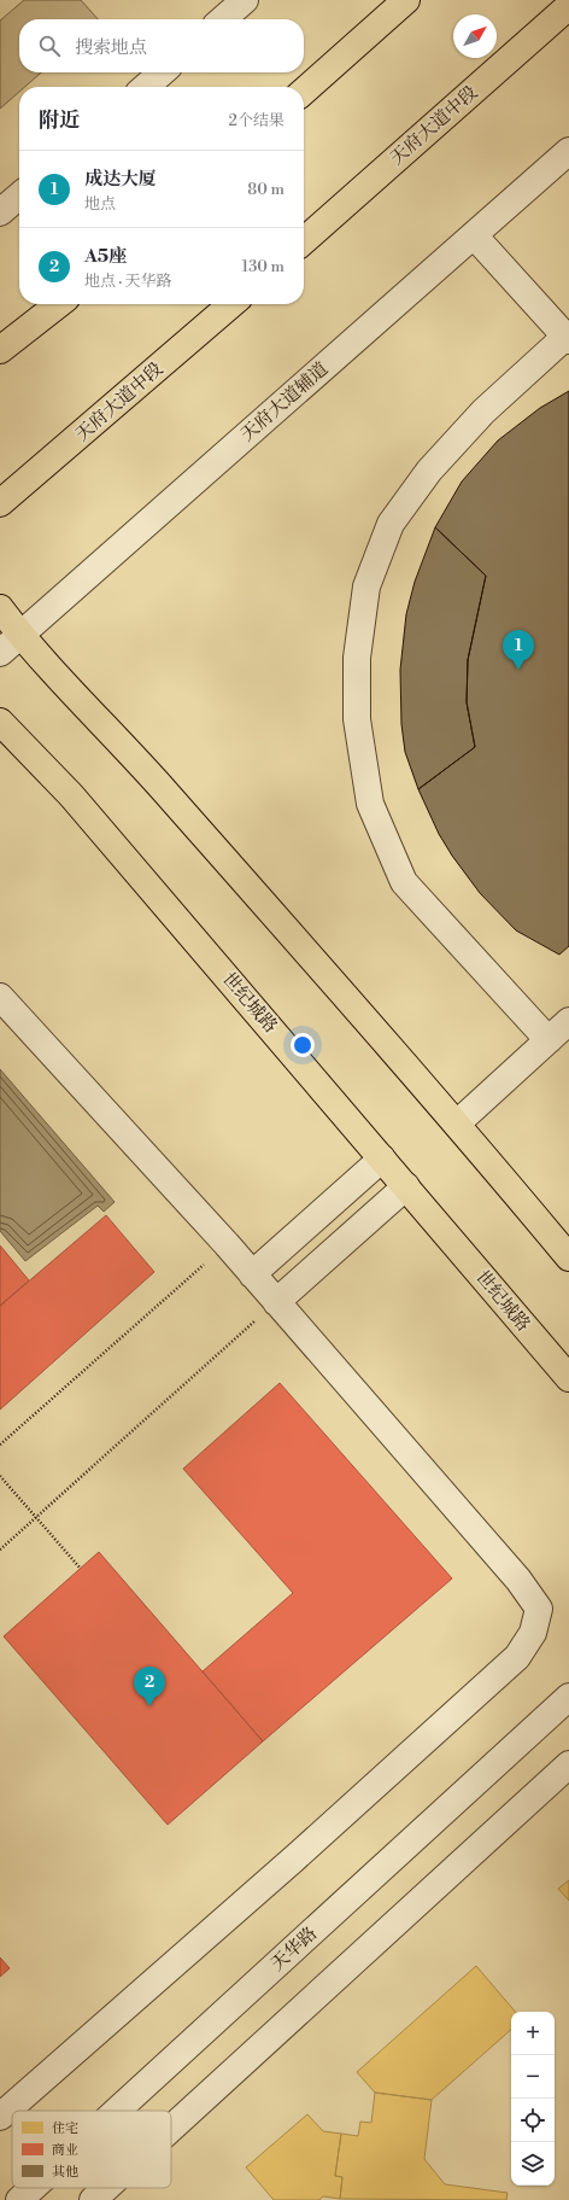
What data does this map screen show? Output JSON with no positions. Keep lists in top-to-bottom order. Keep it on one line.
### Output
{"streets":{"main road":["天府大道中段","世纪城路"],"street":["天府大道辅道","天华路"]},"legend":["住宅","商业","其他"],"north":"top right","page":{"search":"搜索地点","heading":["附近","2个结果"],"list":[{"mark":"1","name":"成达大厦","note":"地点","value":"80 m"},{"mark":"2","name":"A5座","note":"地点 · 天华路","value":"130 m"}],"pins":["1","2"],"map_buttons":["+","−"]}}
